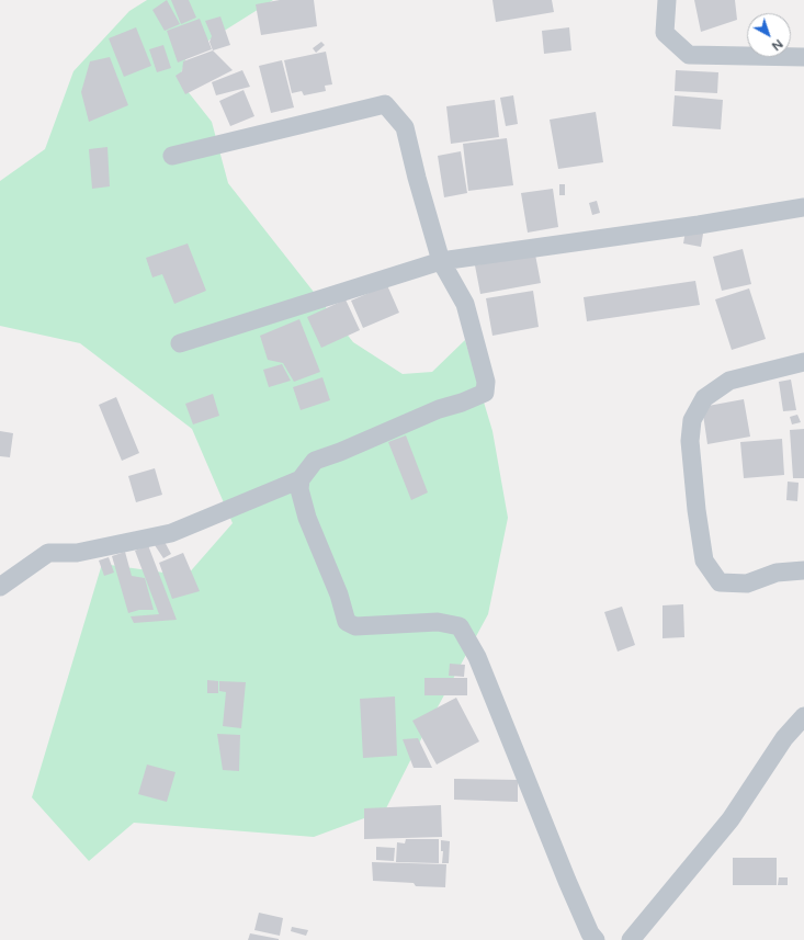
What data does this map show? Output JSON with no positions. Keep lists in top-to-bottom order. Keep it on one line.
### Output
{"north":"bottom right"}
